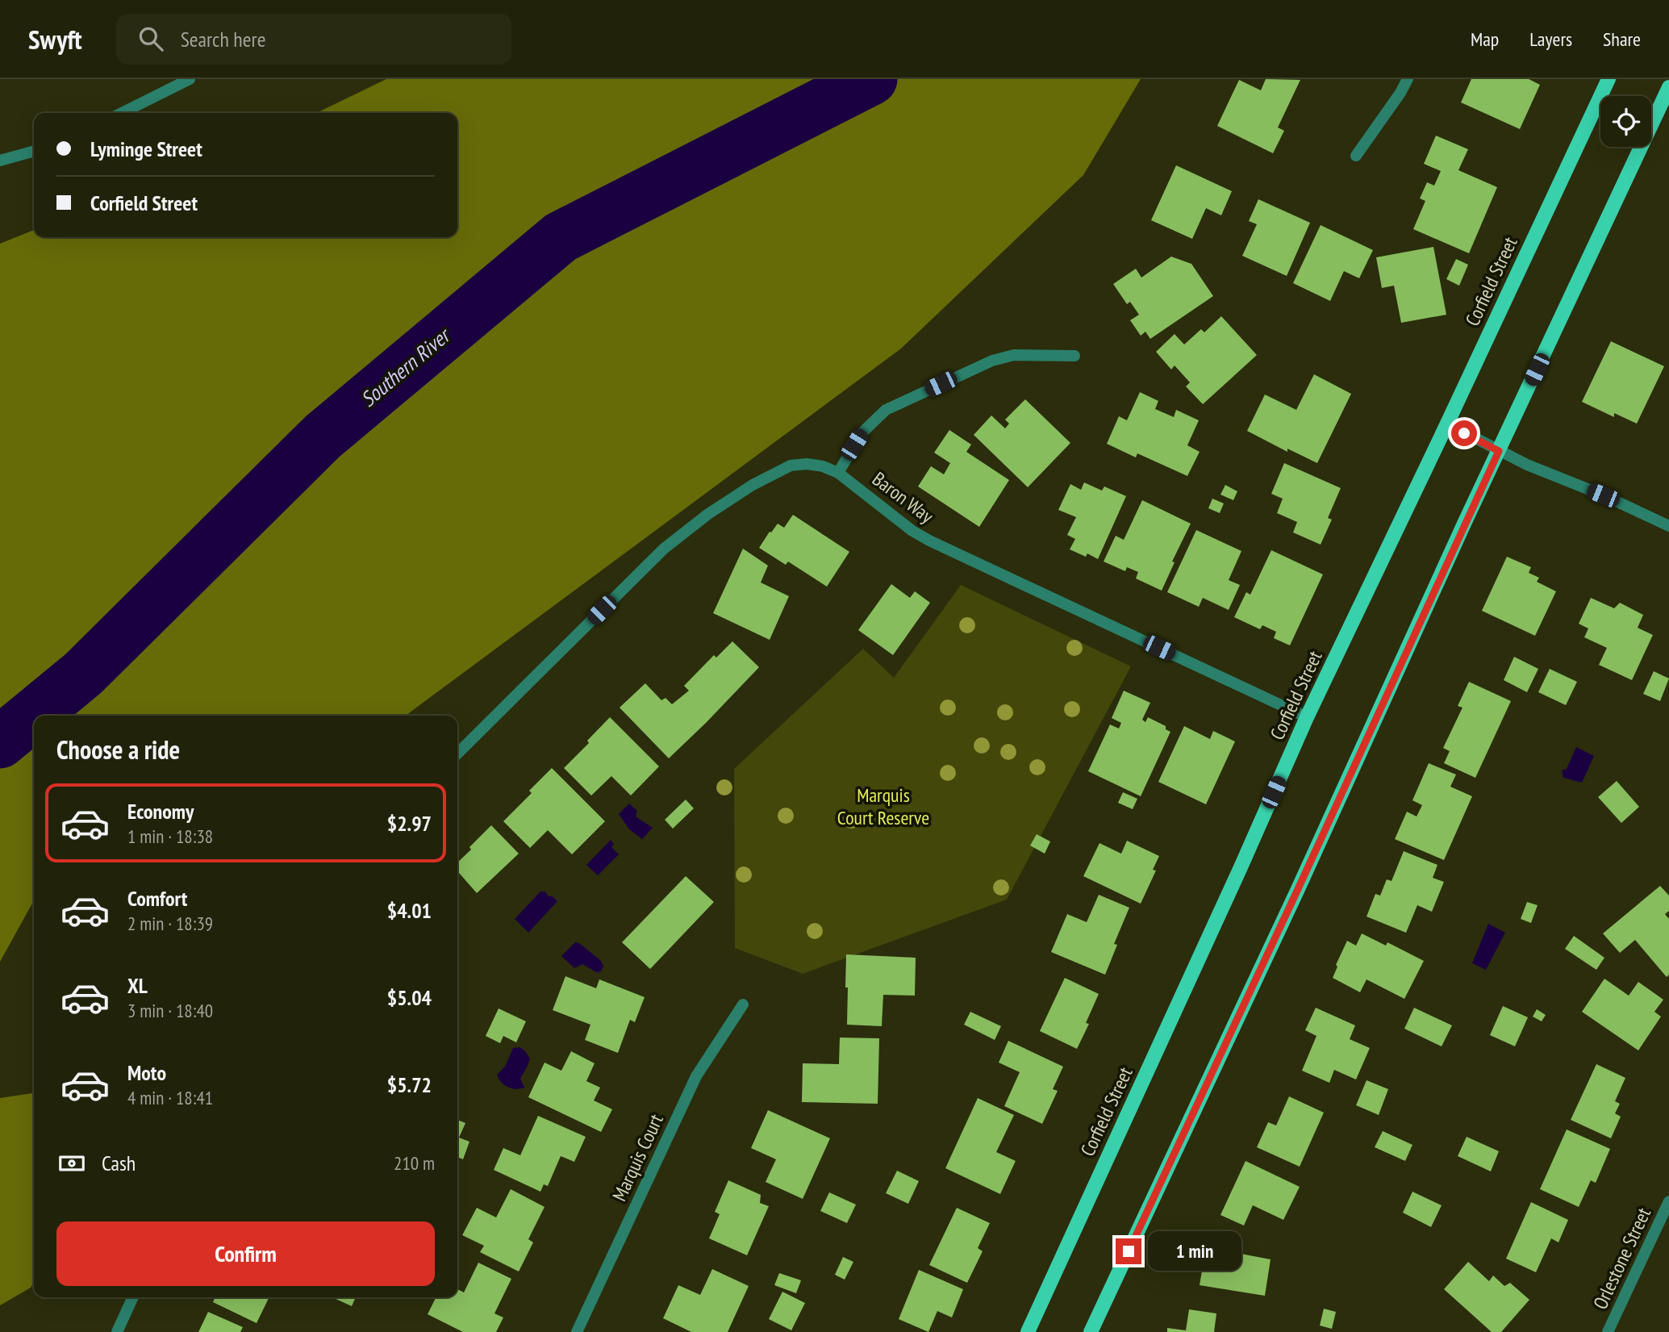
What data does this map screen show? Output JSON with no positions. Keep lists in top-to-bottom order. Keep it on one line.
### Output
{"streets":{"main road":["Corfield Street"],"street":["Baron Way","Marquis Court","Orlestone Street"]},"crossings":[["Corfield Street","Baron Way"]],"water":["Southern River"],"parks":["Marquis Court Reserve"],"page":{"header":"Swyft","search":"Search here","nav":["Map","Layers","Share"],"banner":["Lyminge Street","Corfield Street"],"heading":"Choose a ride","list":[{"name":"Economy","note":"1 min · 18:38","value":"$2.97"},{"name":"Comfort","note":"2 min · 18:39","value":"$4.01"},{"name":"XL","note":"3 min · 18:40","value":"$5.04"},{"name":"Moto","note":"4 min · 18:41","value":"$5.72"}],"pay":["Cash","210 m"],"buttons":"Confirm","bubble":"1 min"}}
